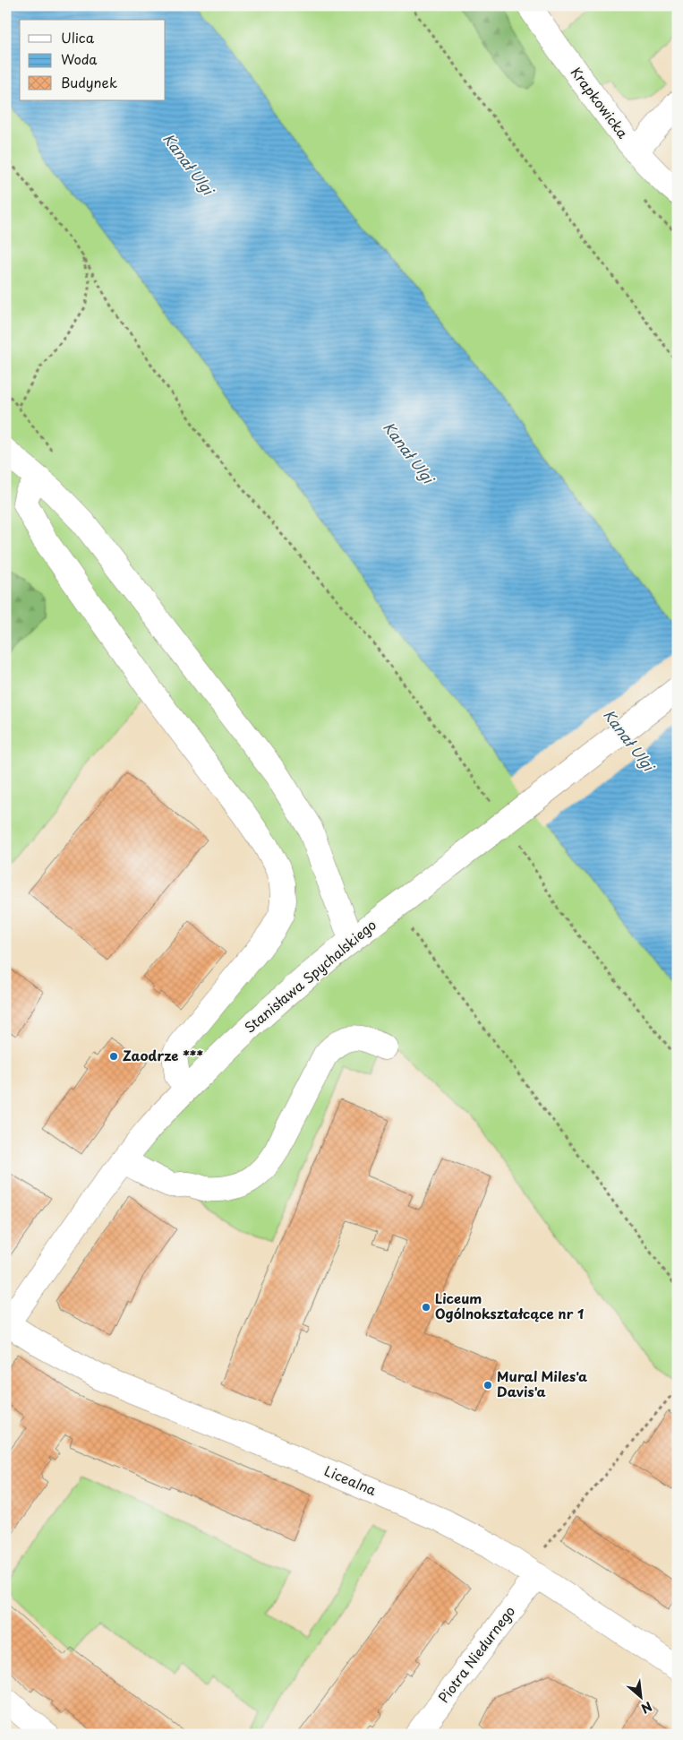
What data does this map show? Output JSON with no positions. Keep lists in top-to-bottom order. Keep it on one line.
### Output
{"streets":{"street":["Krapkowicka","Stanisława Spychalskiego","Licealna","Piotra Niedurnego"]},"crossings":[["Stanisława Spychalskiego","Licealna"],["Licealna","Piotra Niedurnego"]],"water":["Kanał Ulgi"],"places":["Zaodrze ***","Liceum Ogólnokształcące nr 1","Mural Miles'a Davis'a"],"legend":["Ulica","Woda","Budynek"],"north":"bottom right"}
